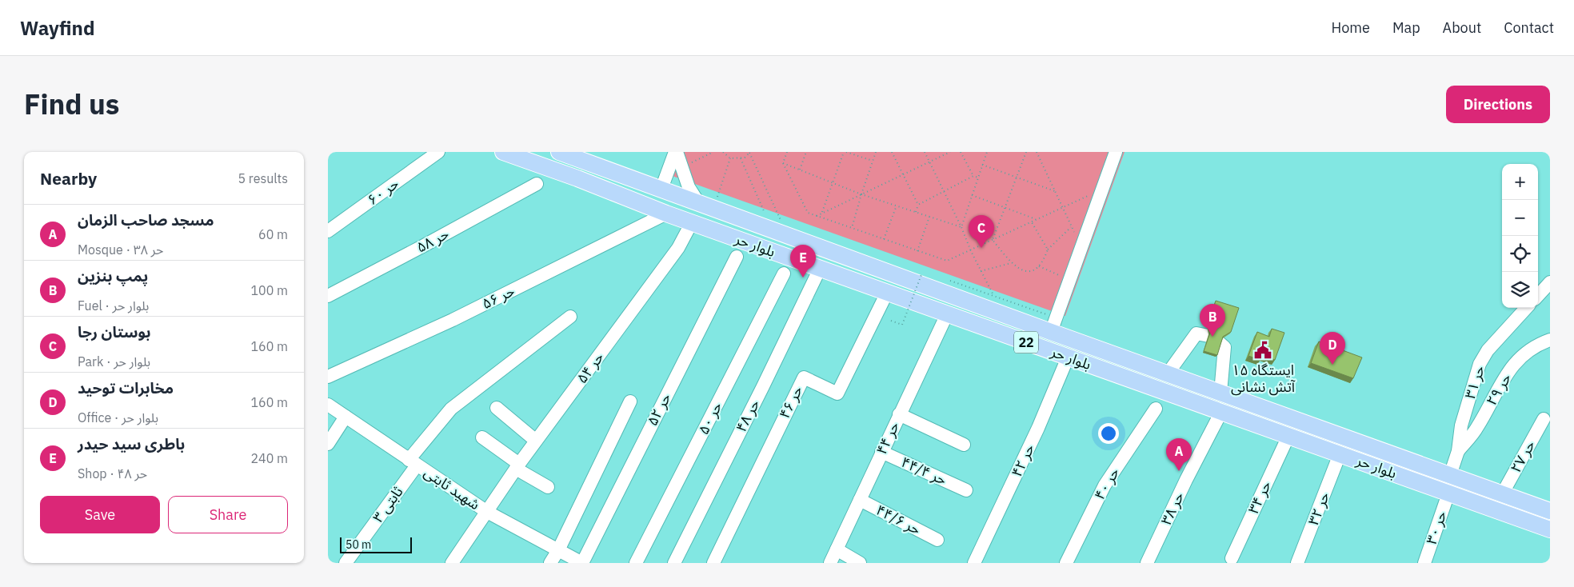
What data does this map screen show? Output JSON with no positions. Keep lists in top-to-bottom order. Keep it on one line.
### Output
{"streets":{"main road":["بلوار حر","22"],"street":["حر ۶۰","حر ۵۸","حر ۵۶","حر ۵۴","حر ۳۱","حر ۲۹","حر ۴۶","حر ۵۲","حر ۴۸","حر ۵۰","حر ۴۴","حر ۲۷","حر ۴۲","حر ۴۴/۴","حر ۴۰","شهید ثابتی","حر ۳۴","ثابتی ۳","حر ۳۸","حر ۳۲","حر ۴۴/۶","حر ۳۰"]},"crossings":[["بلوار حر","حر ۵۶"],["بلوار حر","حر ۵۴"],["بلوار حر","حر ۳۱"],["بلوار حر","حر ۴۶"],["بلوار حر","حر ۴۸"],["بلوار حر","حر ۴۴"],["بلوار حر","حر ۲۷"],["بلوار حر","حر ۴۲"],["بلوار حر","حر ۳۴"],["بلوار حر","حر ۳۸"],["بلوار حر","حر ۳۲"],["بلوار حر","حر ۳۰"],["حر ۵۴","شهید ثابتی"],["حر ۳۱","حر ۲۹"],["حر ۵۲","شهید ثابتی"],["حر ۴۴","حر ۴۴/۴"],["حر ۴۴","حر ۴۴/۶"],["شهید ثابتی","ثابتی ۳"]],"places":{"public building":["ایستگاه ۱۵ آتش نشانی"]},"scale_bar":"50 m","page":{"header":"Wayfind","nav":["Home","Map","About","Contact"],"title":"Find us","buttons":["Directions",["Save","Share"]],"heading":["Nearby","5 results"],"map_buttons":["+","−"],"list":[{"mark":"A","name":"مسجد صاحب الزمان","note":"Mosque · حر ۳۸","value":"60 m"},{"mark":"B","name":"پمپ بنزین","note":"Fuel · بلوار حر","value":"100 m"},{"mark":"C","name":"بوستان رجا","note":"Park · بلوار حر","value":"160 m"},{"mark":"D","name":"مخابرات توحید","note":"Office · بلوار حر","value":"160 m"},{"mark":"E","name":"باطری سید حیدر","note":"Shop · حر ۴۸","value":"240 m"}],"pins":["C","E","B","D","A"],"scale":"50 m"}}
